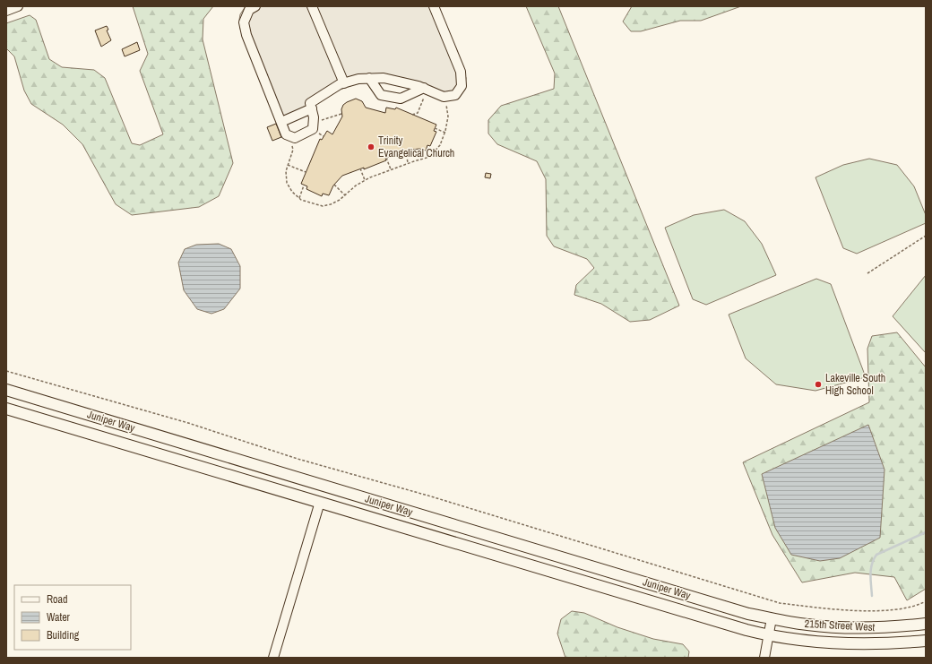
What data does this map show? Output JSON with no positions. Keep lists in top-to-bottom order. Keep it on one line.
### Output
{"streets":{"main road":["Juniper Way","215th Street West"]},"crossings":[["Juniper Way","215th Street West"]],"places":["Trinity Evangelical Church","Lakeville South High School"],"legend":["Road","Water","Building"]}
